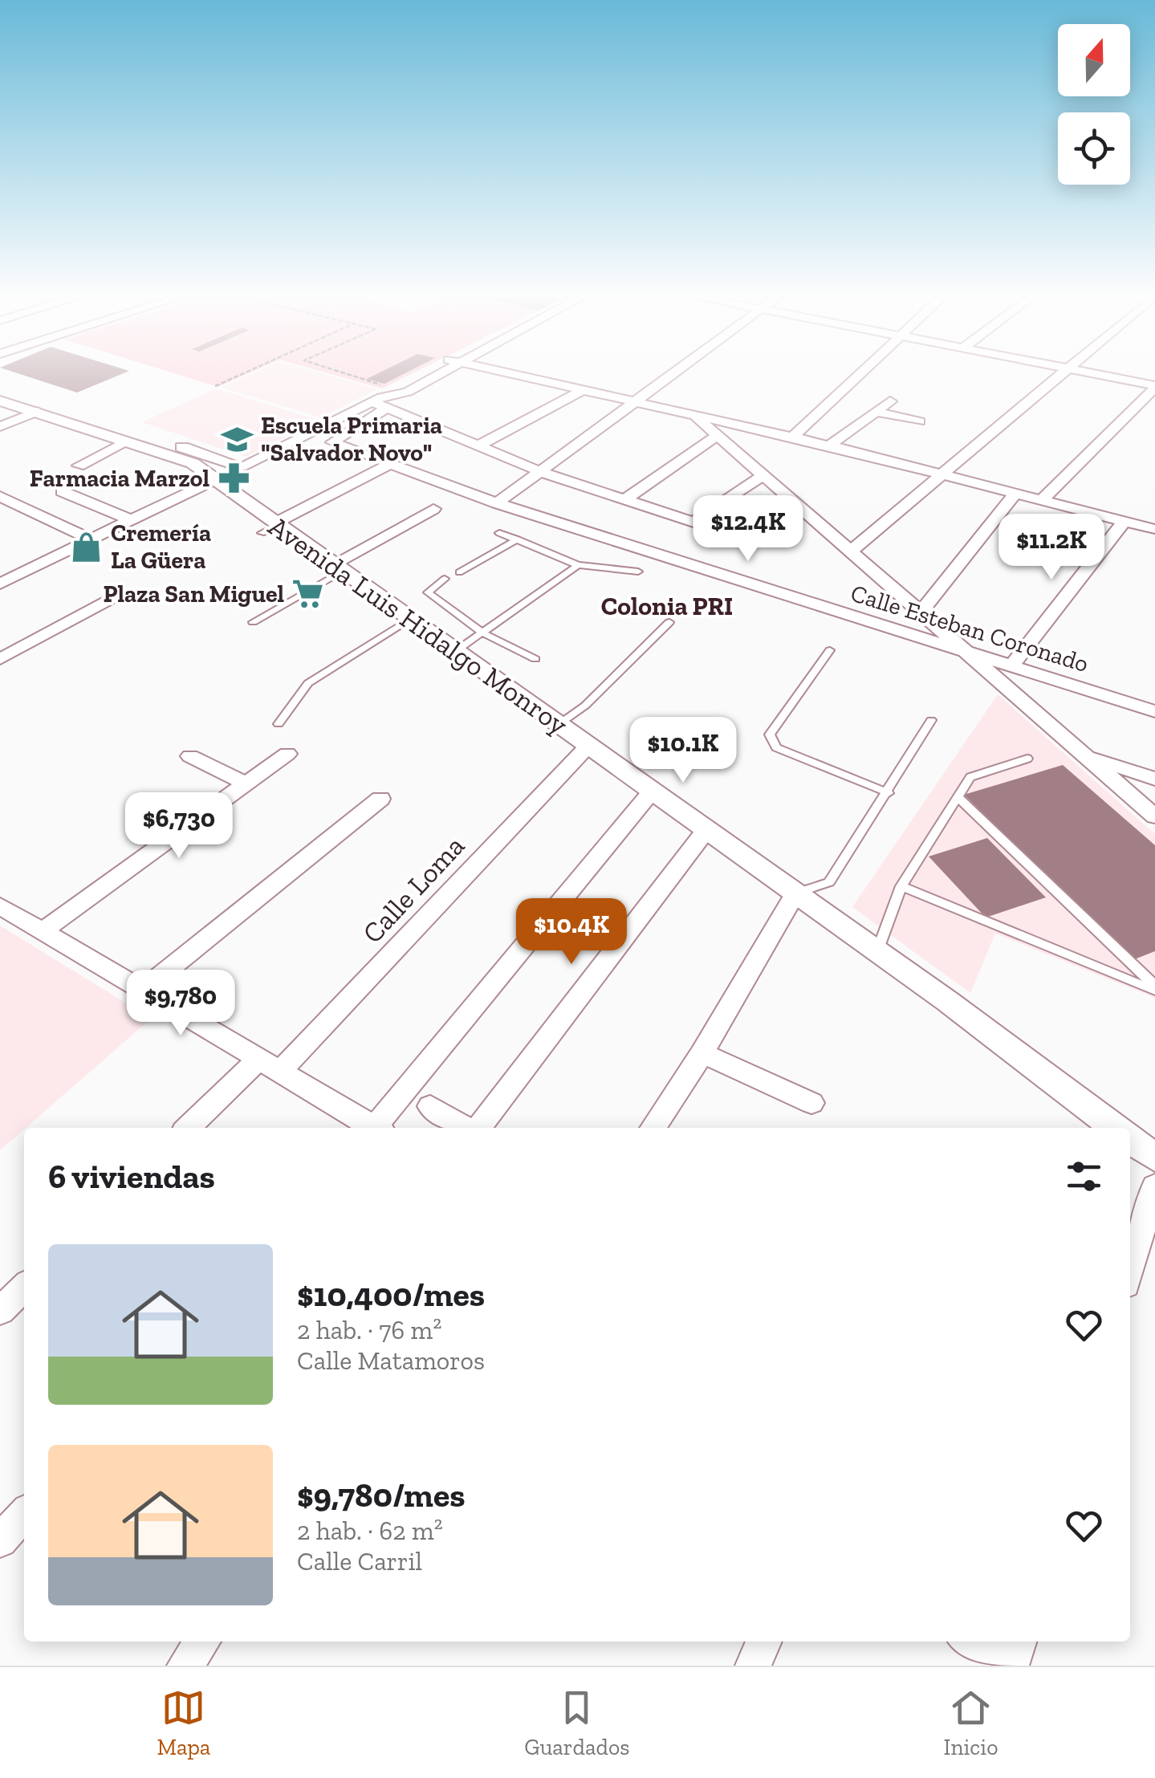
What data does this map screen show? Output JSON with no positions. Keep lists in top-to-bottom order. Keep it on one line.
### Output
{"streets":{"street":["Avenida Luis Hidalgo Monroy","Calle Esteban Coronado","Calle Loma"]},"crossings":[["Avenida Luis Hidalgo Monroy","Calle Loma"]],"districts":["Colonia PRI"],"places":{"school or university":["Escuela Primaria \"Salvador Novo\""],"pharmacy":["Farmacia Marzol"],"shop":["Cremería La Güera"],"supermarket":["Plaza San Miguel"]},"north":"top","page":{"price":["$12.4K","$11.2K","$10.1K","$6,730","$10.4K","$9,780"],"heading":"6 viviendas","list":[{"name":"$10,400/mes","note":"2 hab. · 76 m² · Calle Matamoros"},{"name":"$9,780/mes","note":"2 hab. · 62 m² · Calle Carril"}],"tabs":["Mapa","Guardados","Inicio"]}}
